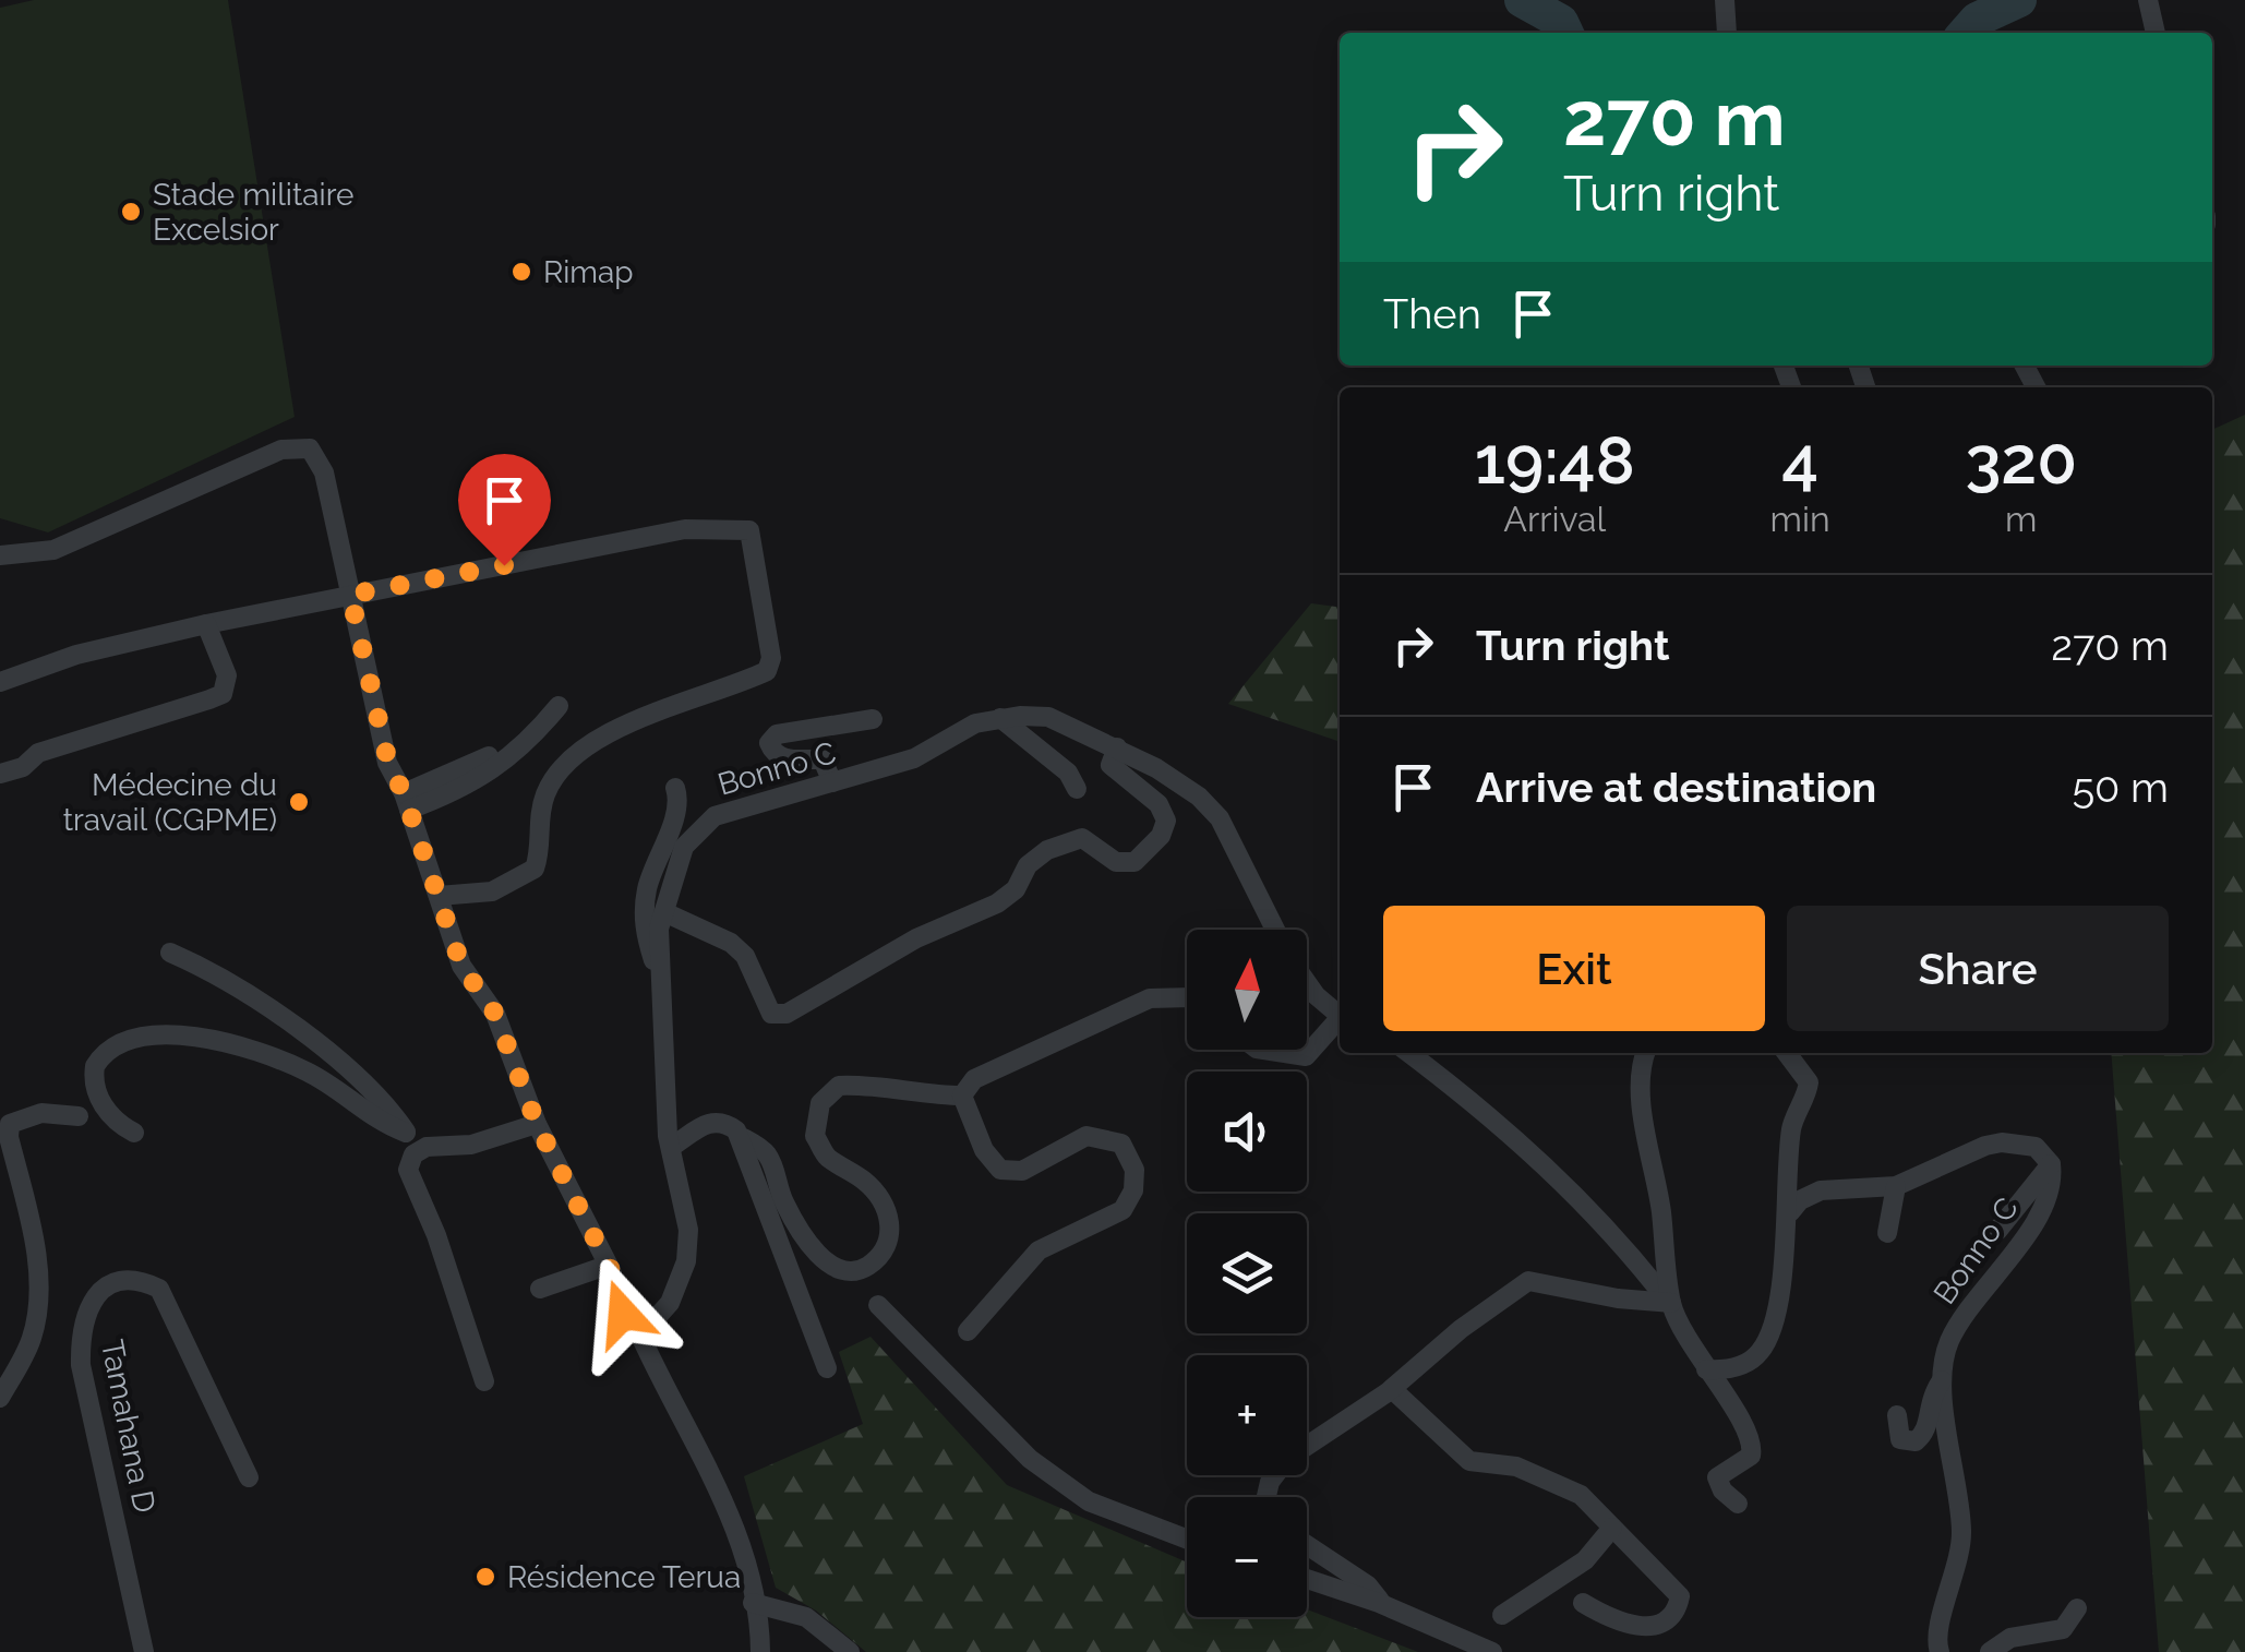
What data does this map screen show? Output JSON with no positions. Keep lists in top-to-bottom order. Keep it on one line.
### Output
{"streets":{"street":["Bonno C","Tamahana D"]},"places":["Stade militaire Excelsior","Rimap","Médecine du travail (CGPME)","Résidence Terua"],"north":"top","page":{"turn":["270 m","Turn right"],"then":"Then","eta":["19:48","Arrival","4","min","320","m"],"list":[{"name":"Turn right","value":"270 m"},{"name":"Arrive at destination","value":"50 m"}],"buttons":["Exit","Share"],"map_buttons":["+","−"]}}
